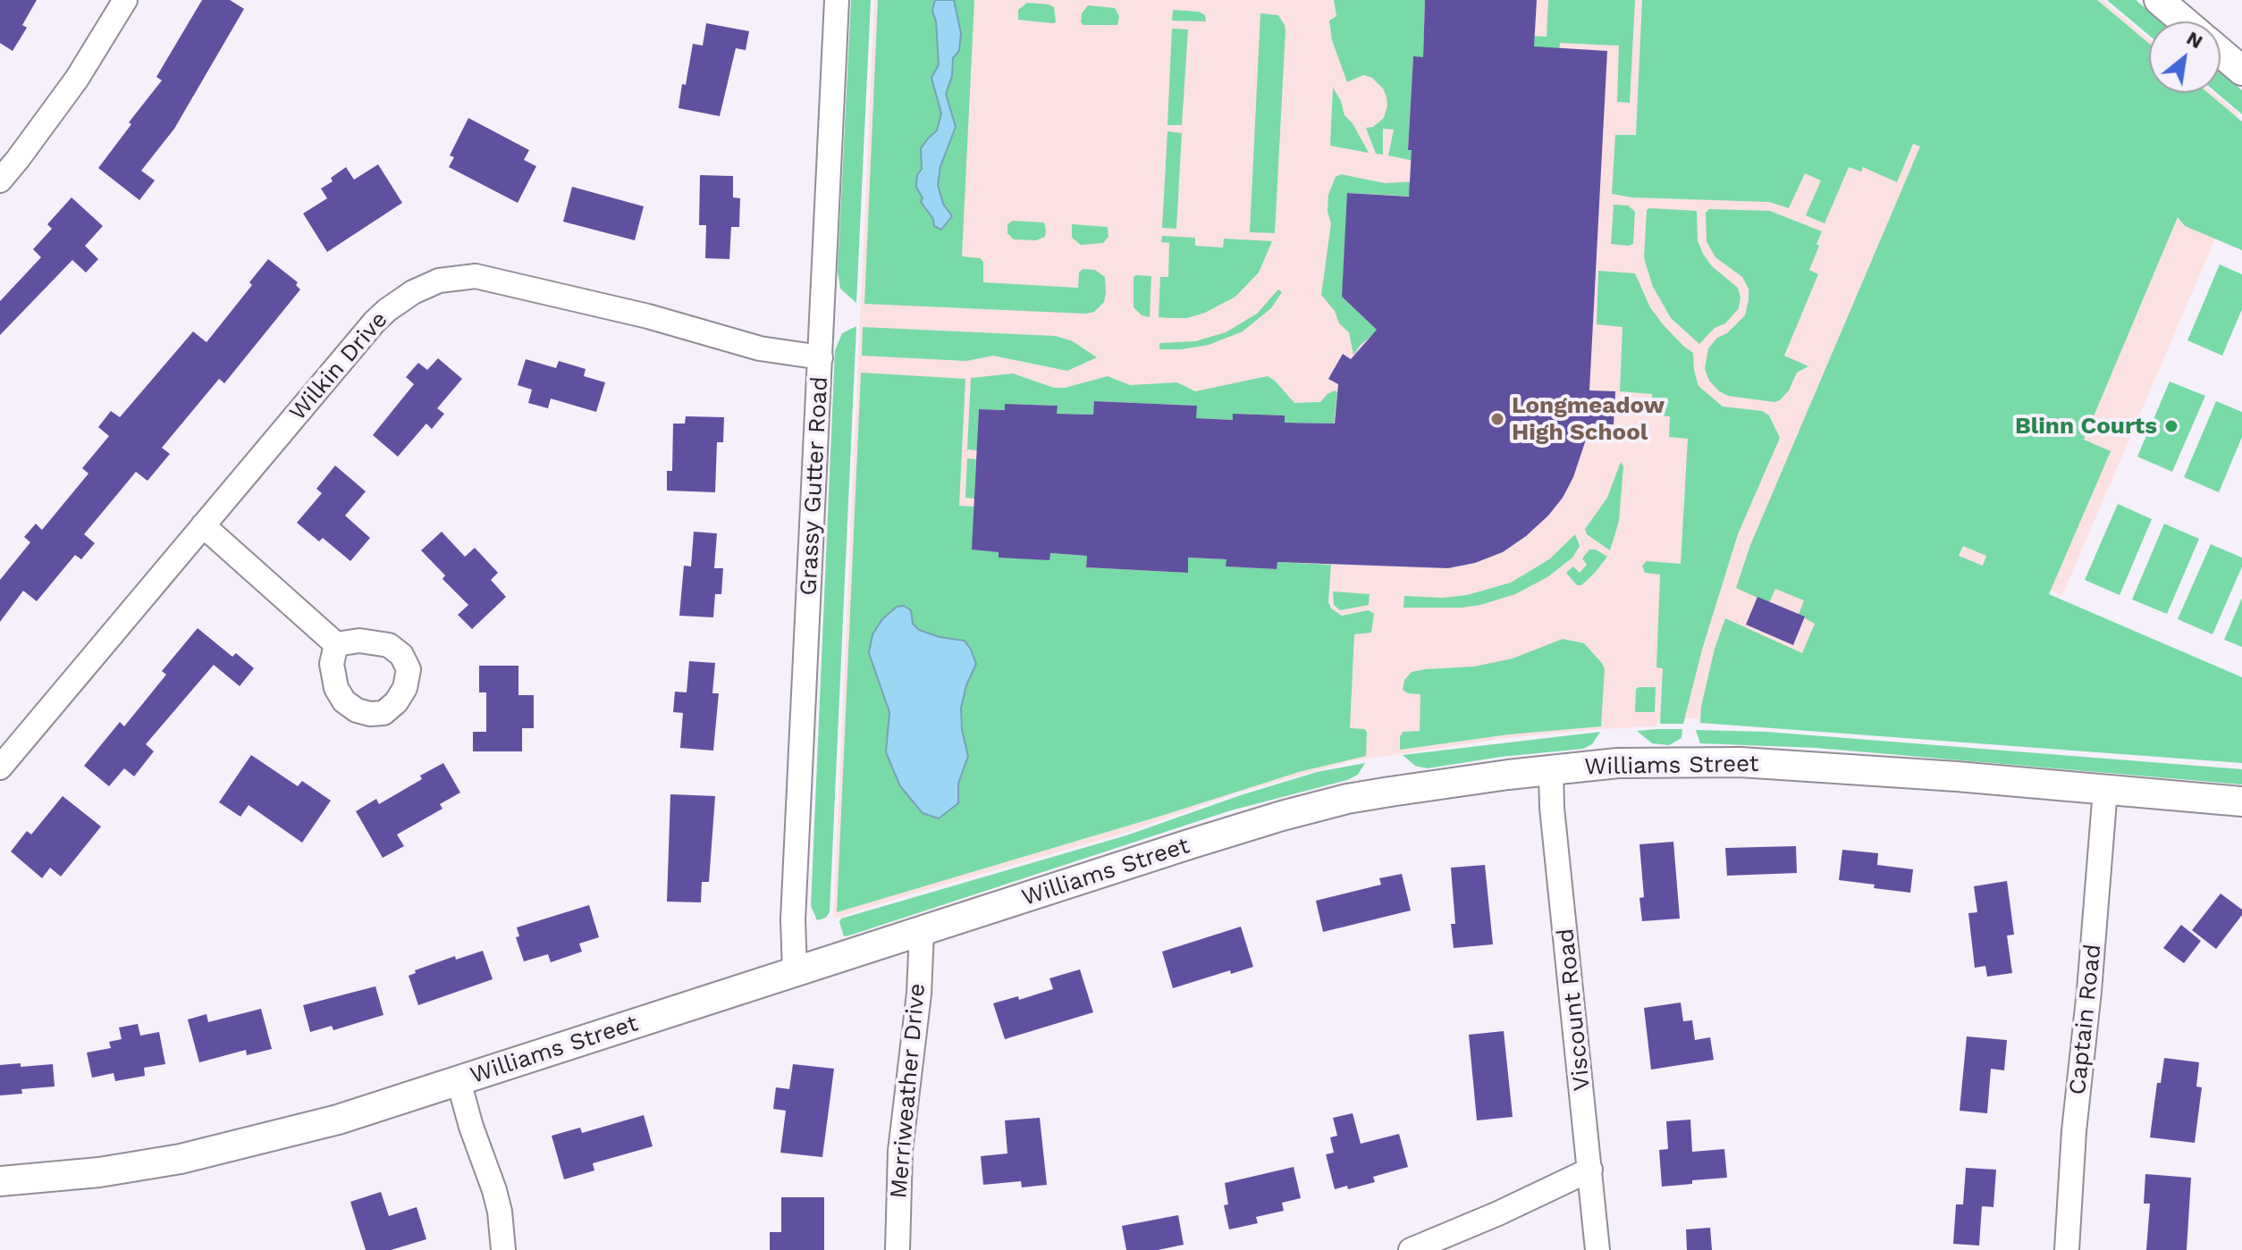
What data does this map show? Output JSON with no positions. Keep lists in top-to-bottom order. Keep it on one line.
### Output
{"streets":{"main road":["Williams Street"],"street":["Wilkin Drive","Grassy Gutter Road","Viscount Road","Captain Road","Merriweather Drive"]},"crossings":[["Wilkin Drive","Grassy Gutter Road"],["Grassy Gutter Road","Williams Street"],["Williams Street","Viscount Road"],["Williams Street","Captain Road"],["Williams Street","Merriweather Drive"]],"places":["Longmeadow High School","Blinn Courts"],"north":"top right"}
